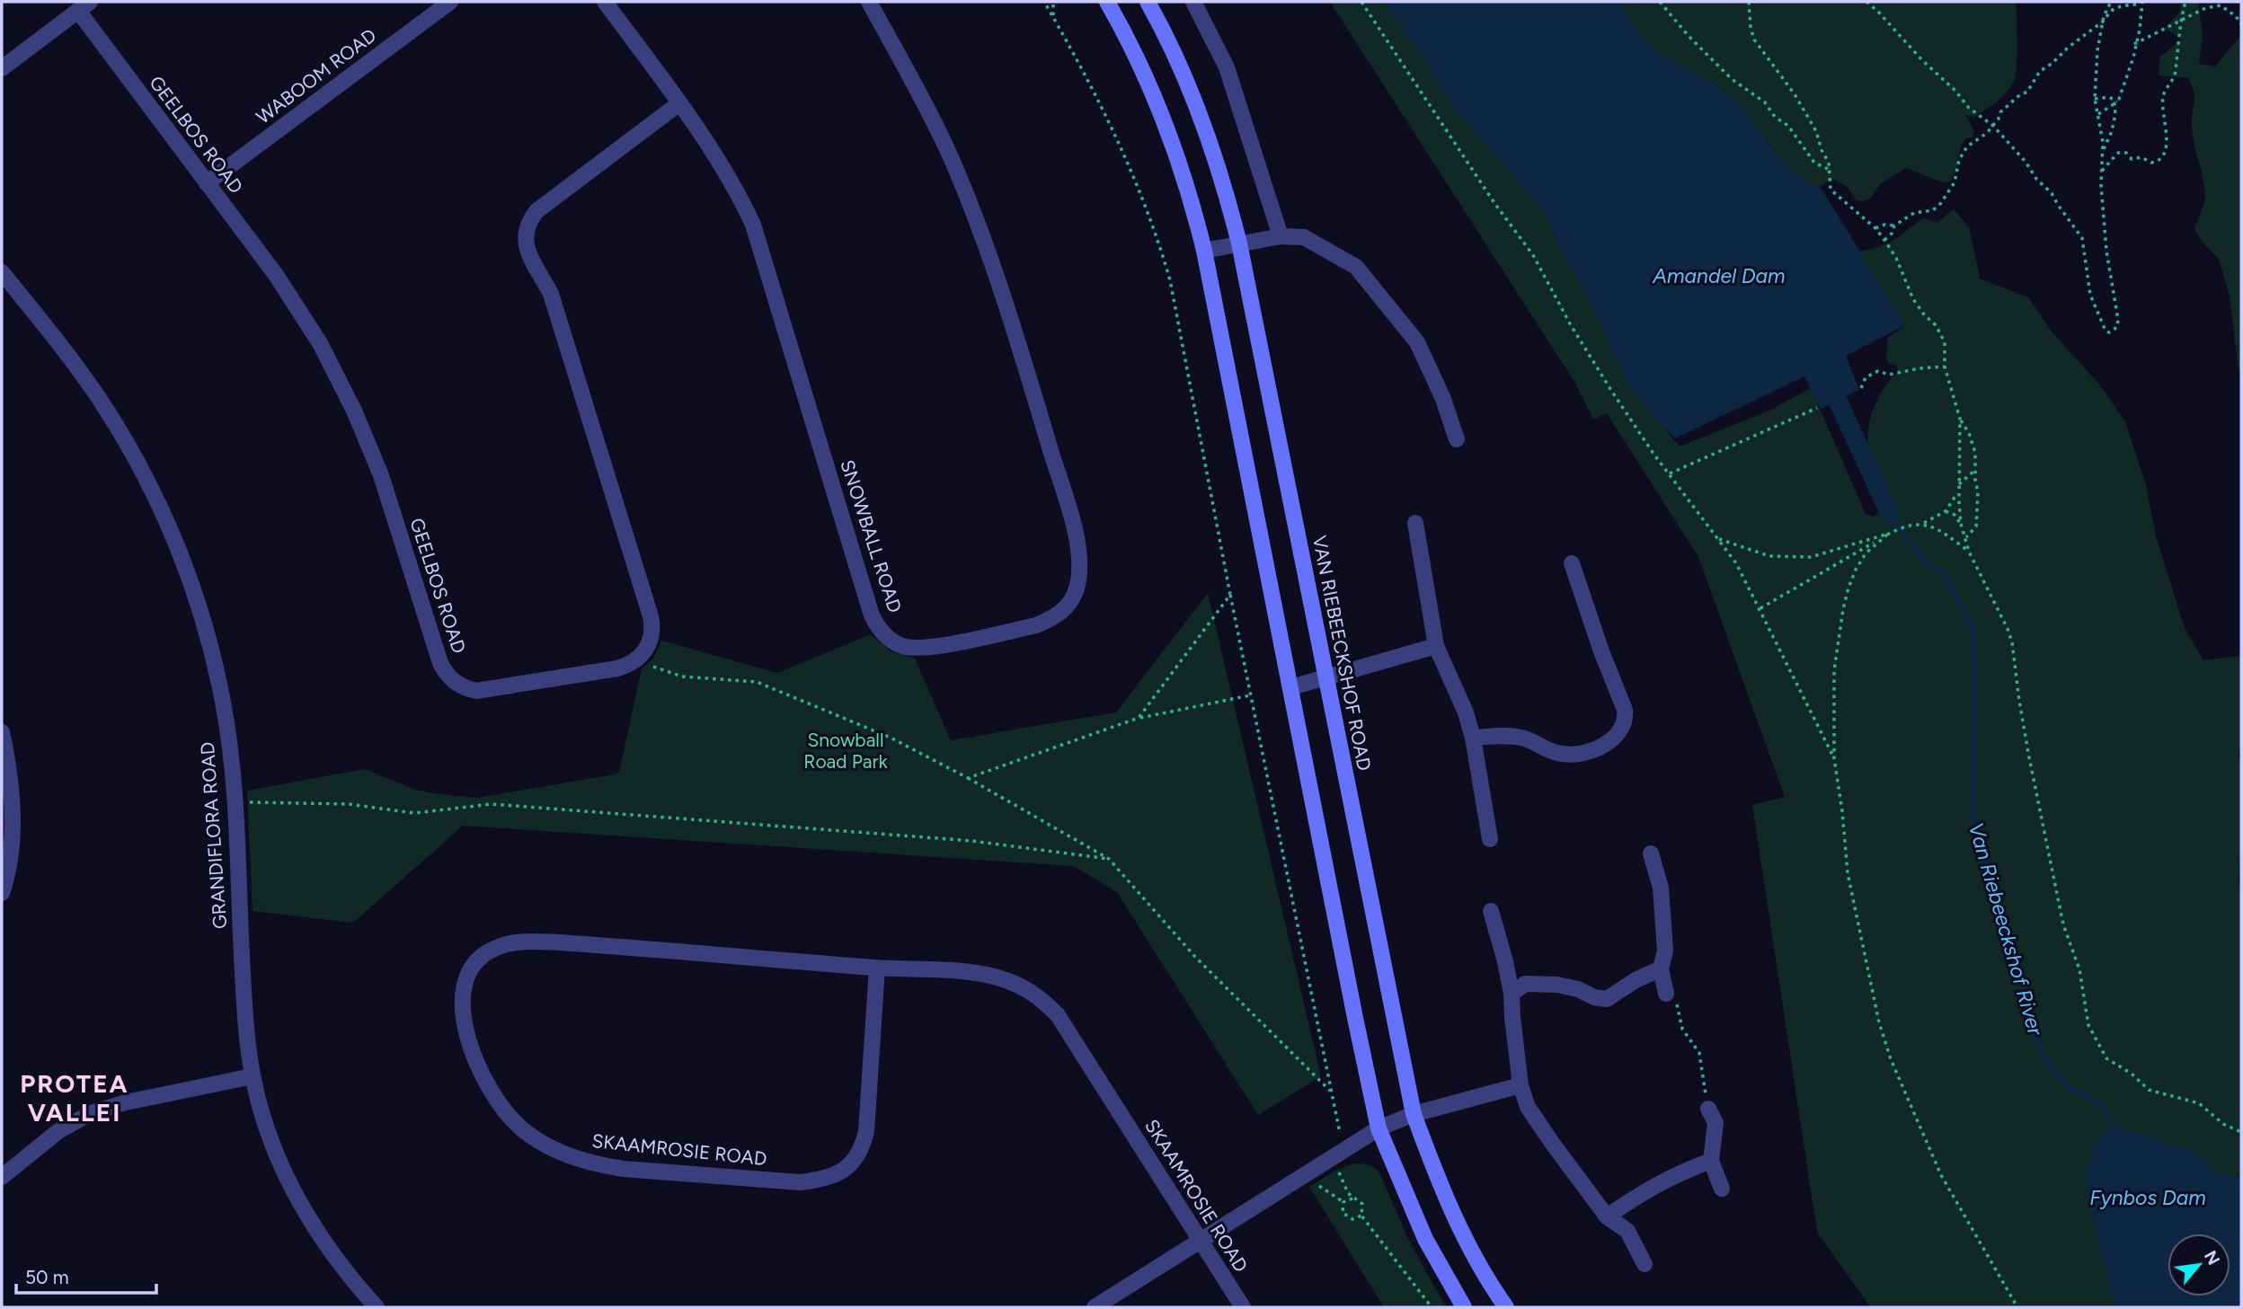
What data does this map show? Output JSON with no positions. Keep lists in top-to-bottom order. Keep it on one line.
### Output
{"streets":{"street":["WABOOM ROAD","GEELBOS ROAD","SNOWBALL ROAD","VAN RIEBEECKSHOF ROAD","GRANDIFLORA ROAD","SKAAMROSIE ROAD"]},"crossings":[["WABOOM ROAD","GEELBOS ROAD"],["GEELBOS ROAD","SNOWBALL ROAD"]],"districts":["PROTEA VALLEI"],"water":["Amandel Dam","Van Riebeeckshof River","Fynbos Dam"],"parks":["Snowball Road Park"],"scale_bar":"50 m","north":"top right"}
